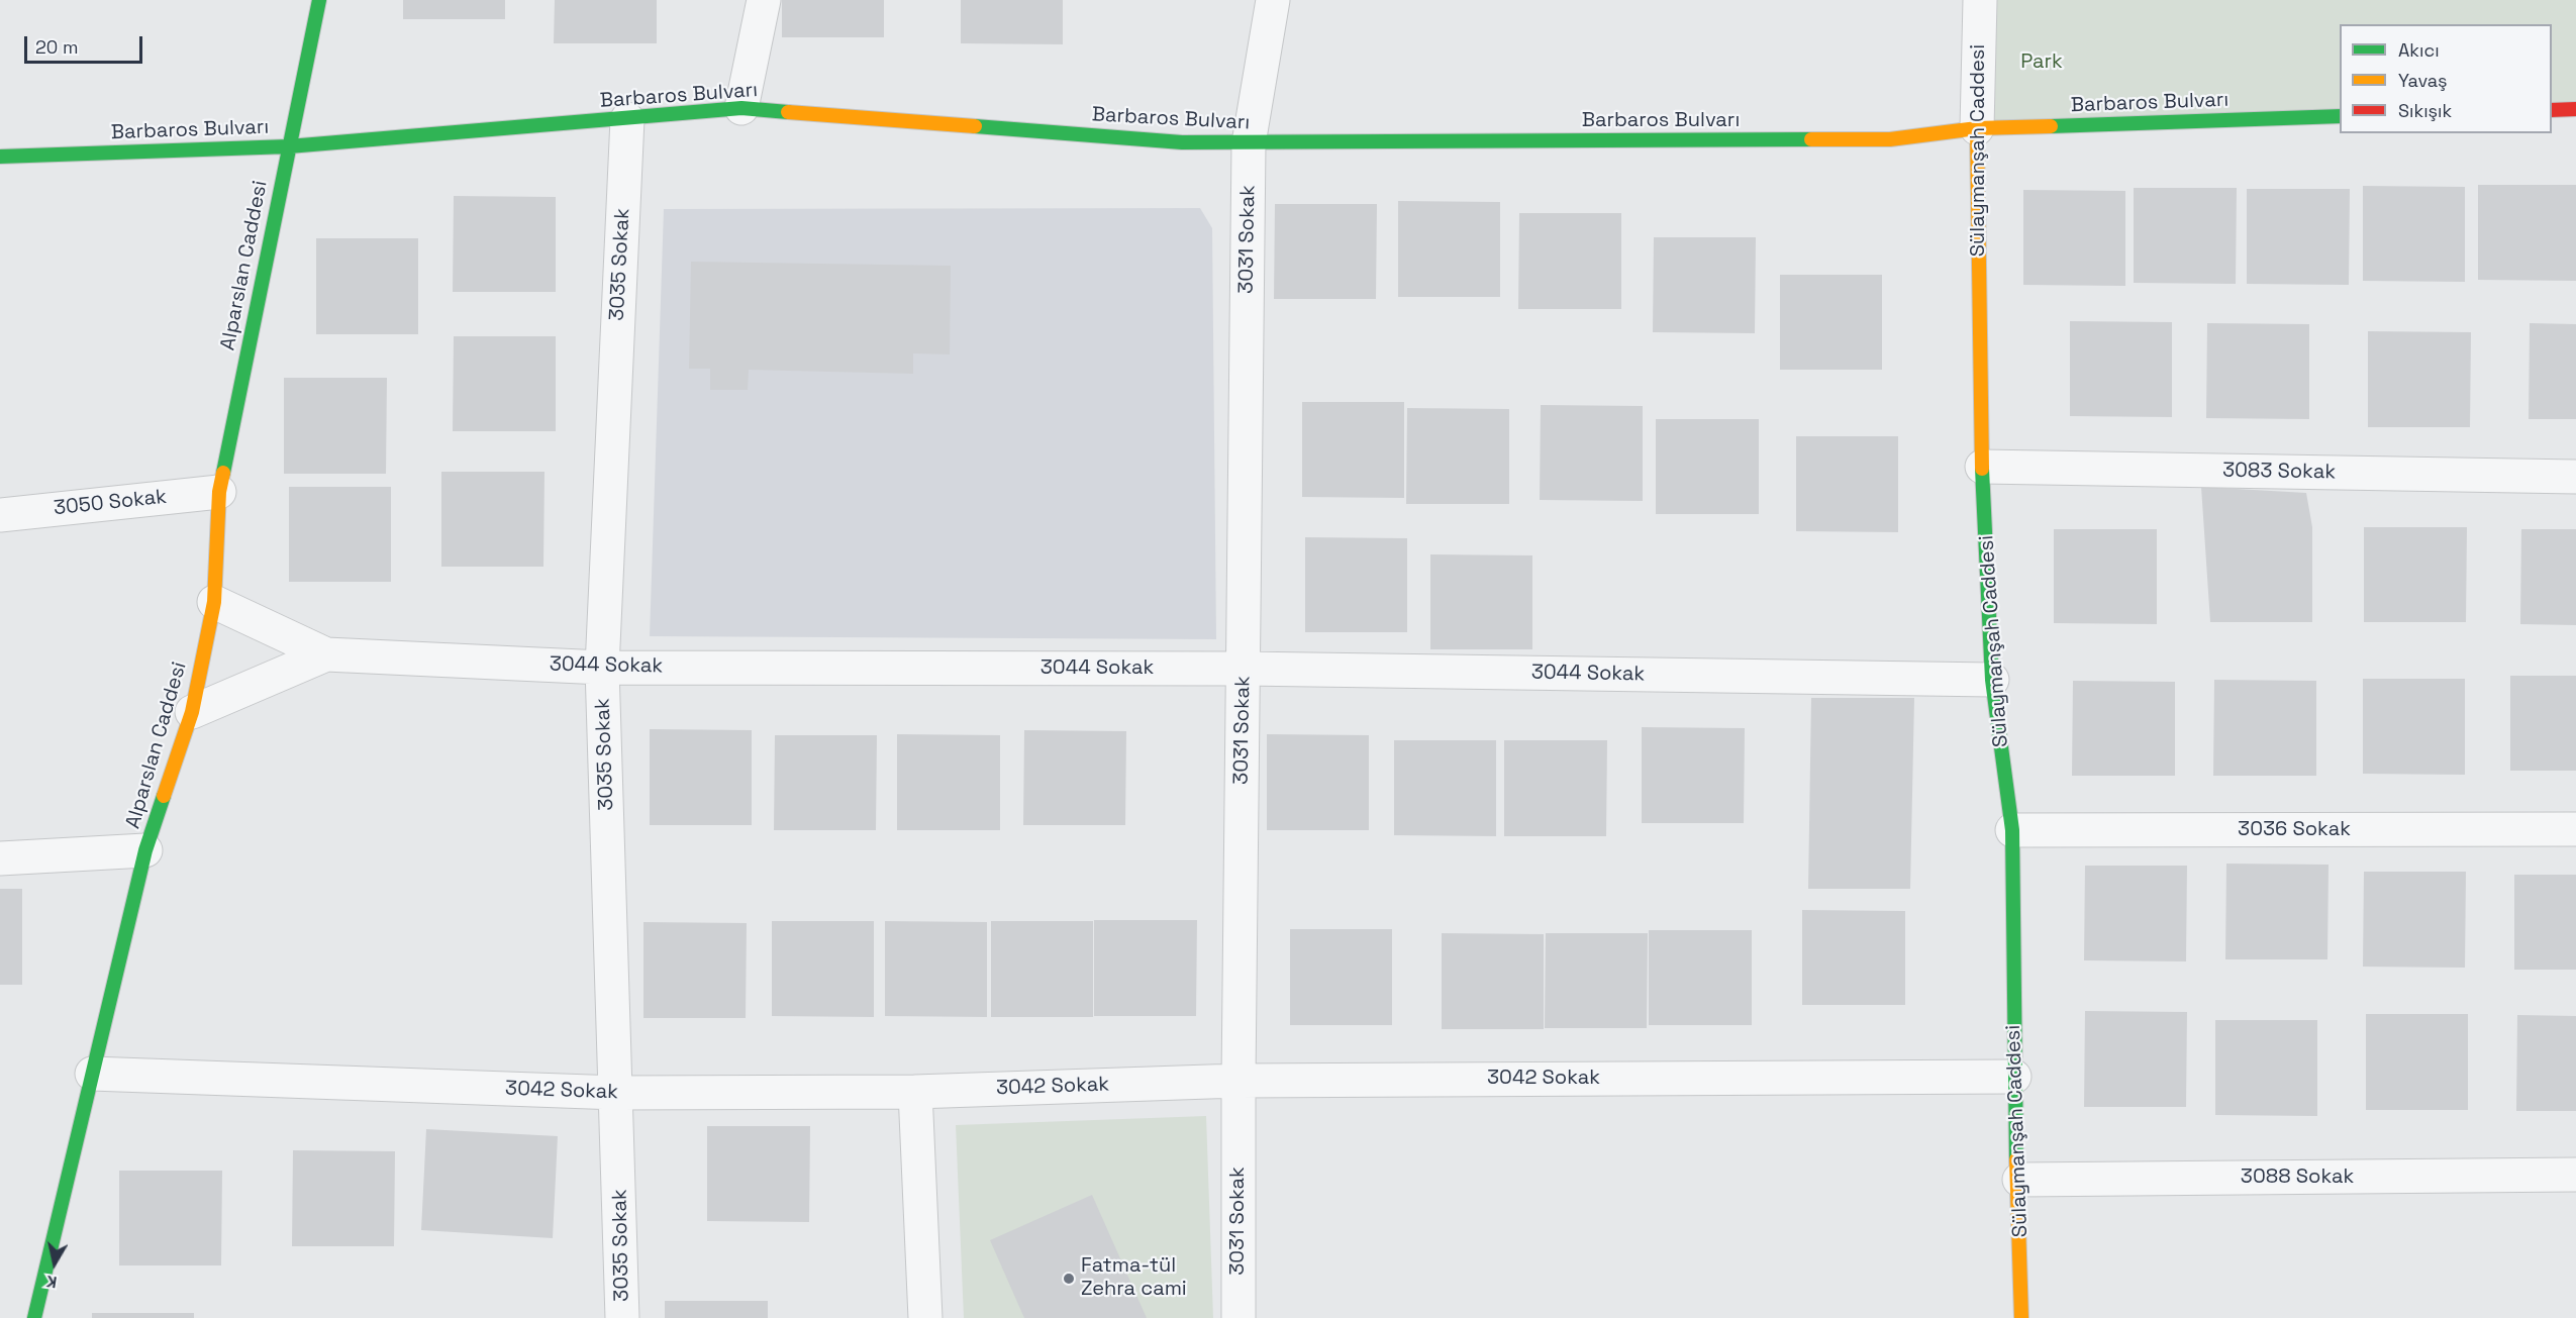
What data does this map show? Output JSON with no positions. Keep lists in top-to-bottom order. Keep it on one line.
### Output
{"streets":{"street":["Barbaros Bulvarı","Sülaymanşah Caddesi","3031 Sokak","3035 Sokak","Alparslan Caddesi","3083 Sokak","3050 Sokak","3044 Sokak","3036 Sokak","3042 Sokak","3088 Sokak"]},"crossings":[["Barbaros Bulvarı","Sülaymanşah Caddesi"],["Barbaros Bulvarı","3031 Sokak"],["Barbaros Bulvarı","3035 Sokak"],["Barbaros Bulvarı","Alparslan Caddesi"],["Sülaymanşah Caddesi","3083 Sokak"],["Sülaymanşah Caddesi","3044 Sokak"],["Sülaymanşah Caddesi","3036 Sokak"],["Sülaymanşah Caddesi","3042 Sokak"],["Sülaymanşah Caddesi","3088 Sokak"],["3031 Sokak","3044 Sokak"],["3031 Sokak","3042 Sokak"],["3035 Sokak","3044 Sokak"],["3035 Sokak","3042 Sokak"],["Alparslan Caddesi","3050 Sokak"],["Alparslan Caddesi","3044 Sokak"],["Alparslan Caddesi","3042 Sokak"]],"parks":["Park"],"places":["Fatma-tül Zehra cami"],"legend":["Akıcı","Yavaş","Sıkışık"],"scale_bar":"20 m","north":"bottom"}
